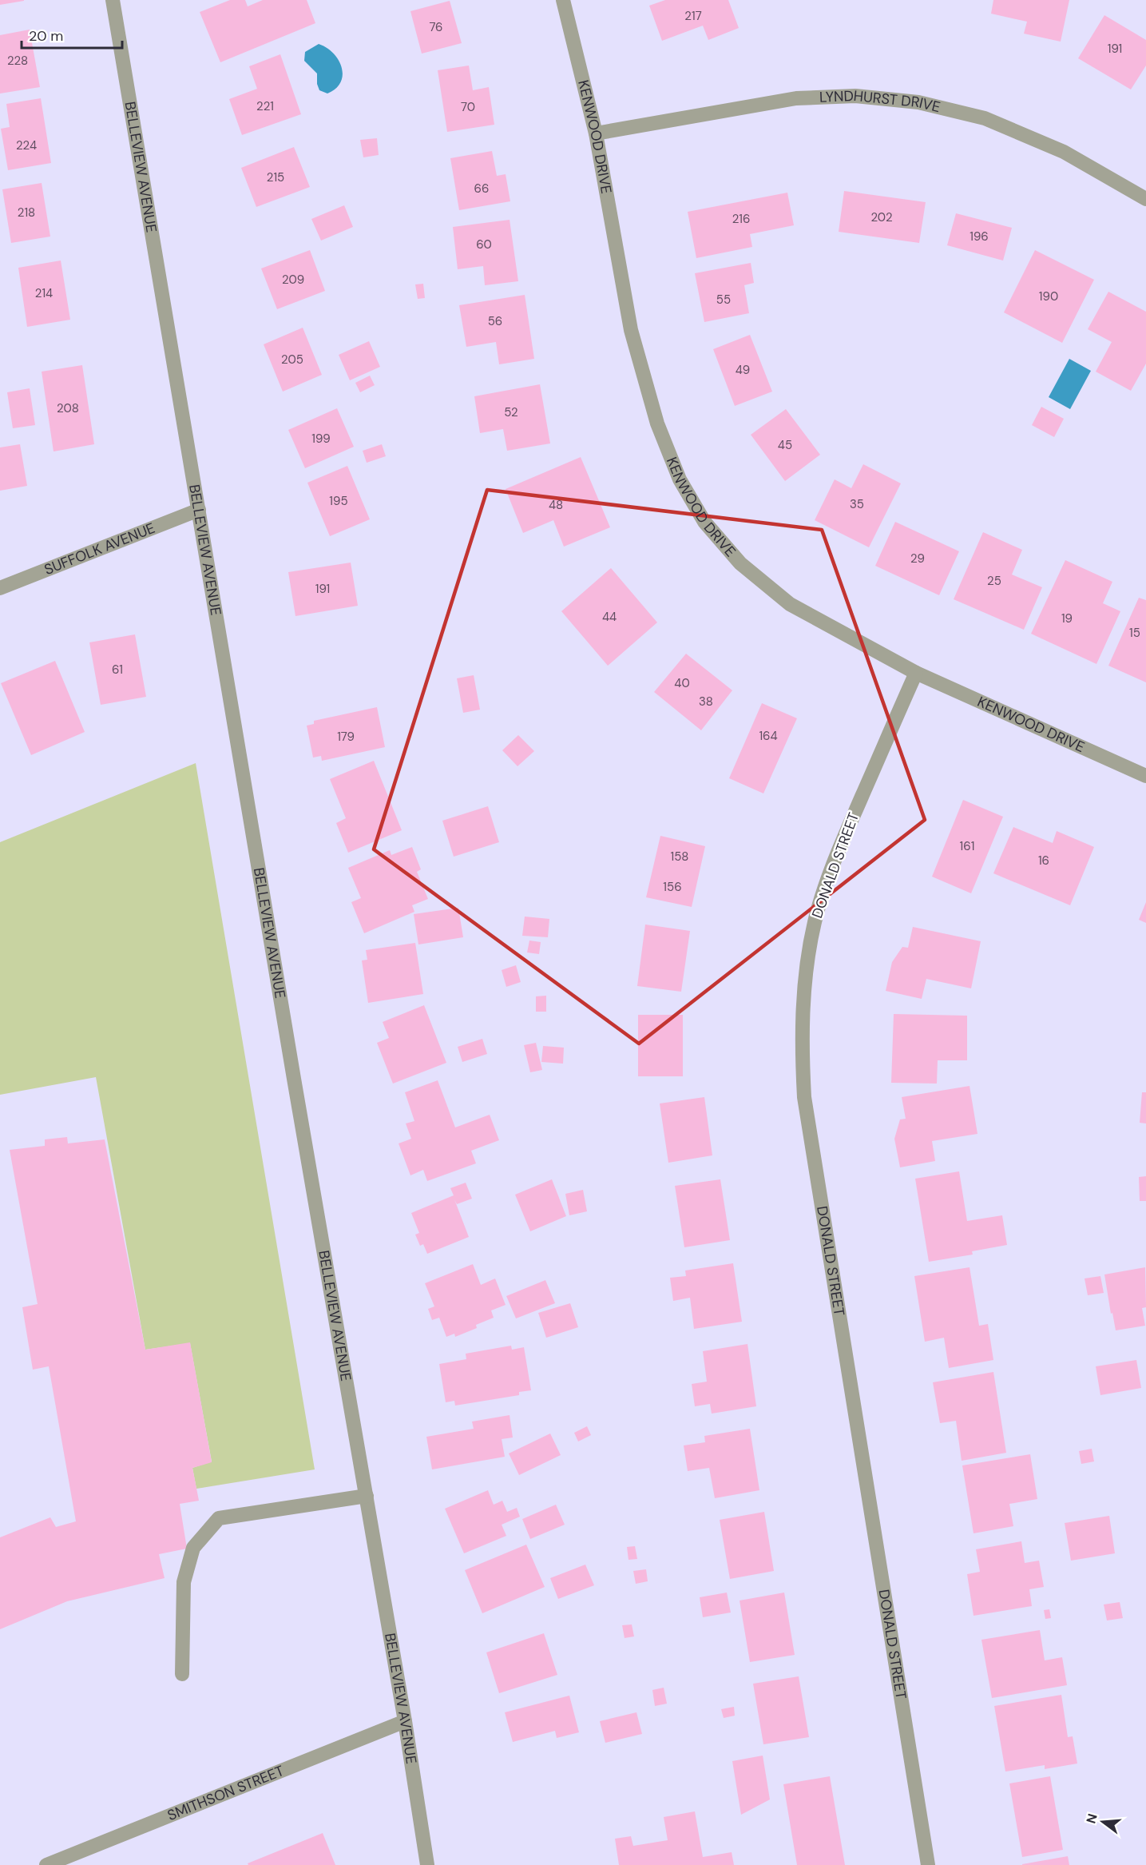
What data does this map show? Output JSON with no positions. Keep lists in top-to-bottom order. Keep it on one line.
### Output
{"streets":{"street":["LYNDHURST DRIVE","KENWOOD DRIVE","BELLEVIEW AVENUE","SUFFOLK AVENUE","DONALD STREET","SMITHSON STREET"]},"crossings":[["LYNDHURST DRIVE","KENWOOD DRIVE"],["KENWOOD DRIVE","DONALD STREET"],["BELLEVIEW AVENUE","SUFFOLK AVENUE"],["BELLEVIEW AVENUE","SMITHSON STREET"]],"house_numbers":["217","76","191","228","221","70","224","215","66","218","202","216","196","60","209","214","190","55","56","205","49","208","52","199","45","195","35","48","29","25","191","44","19","15","61","40","38","164","179","161","158","16","156"],"scale_bar":"20 m","north":"left"}
